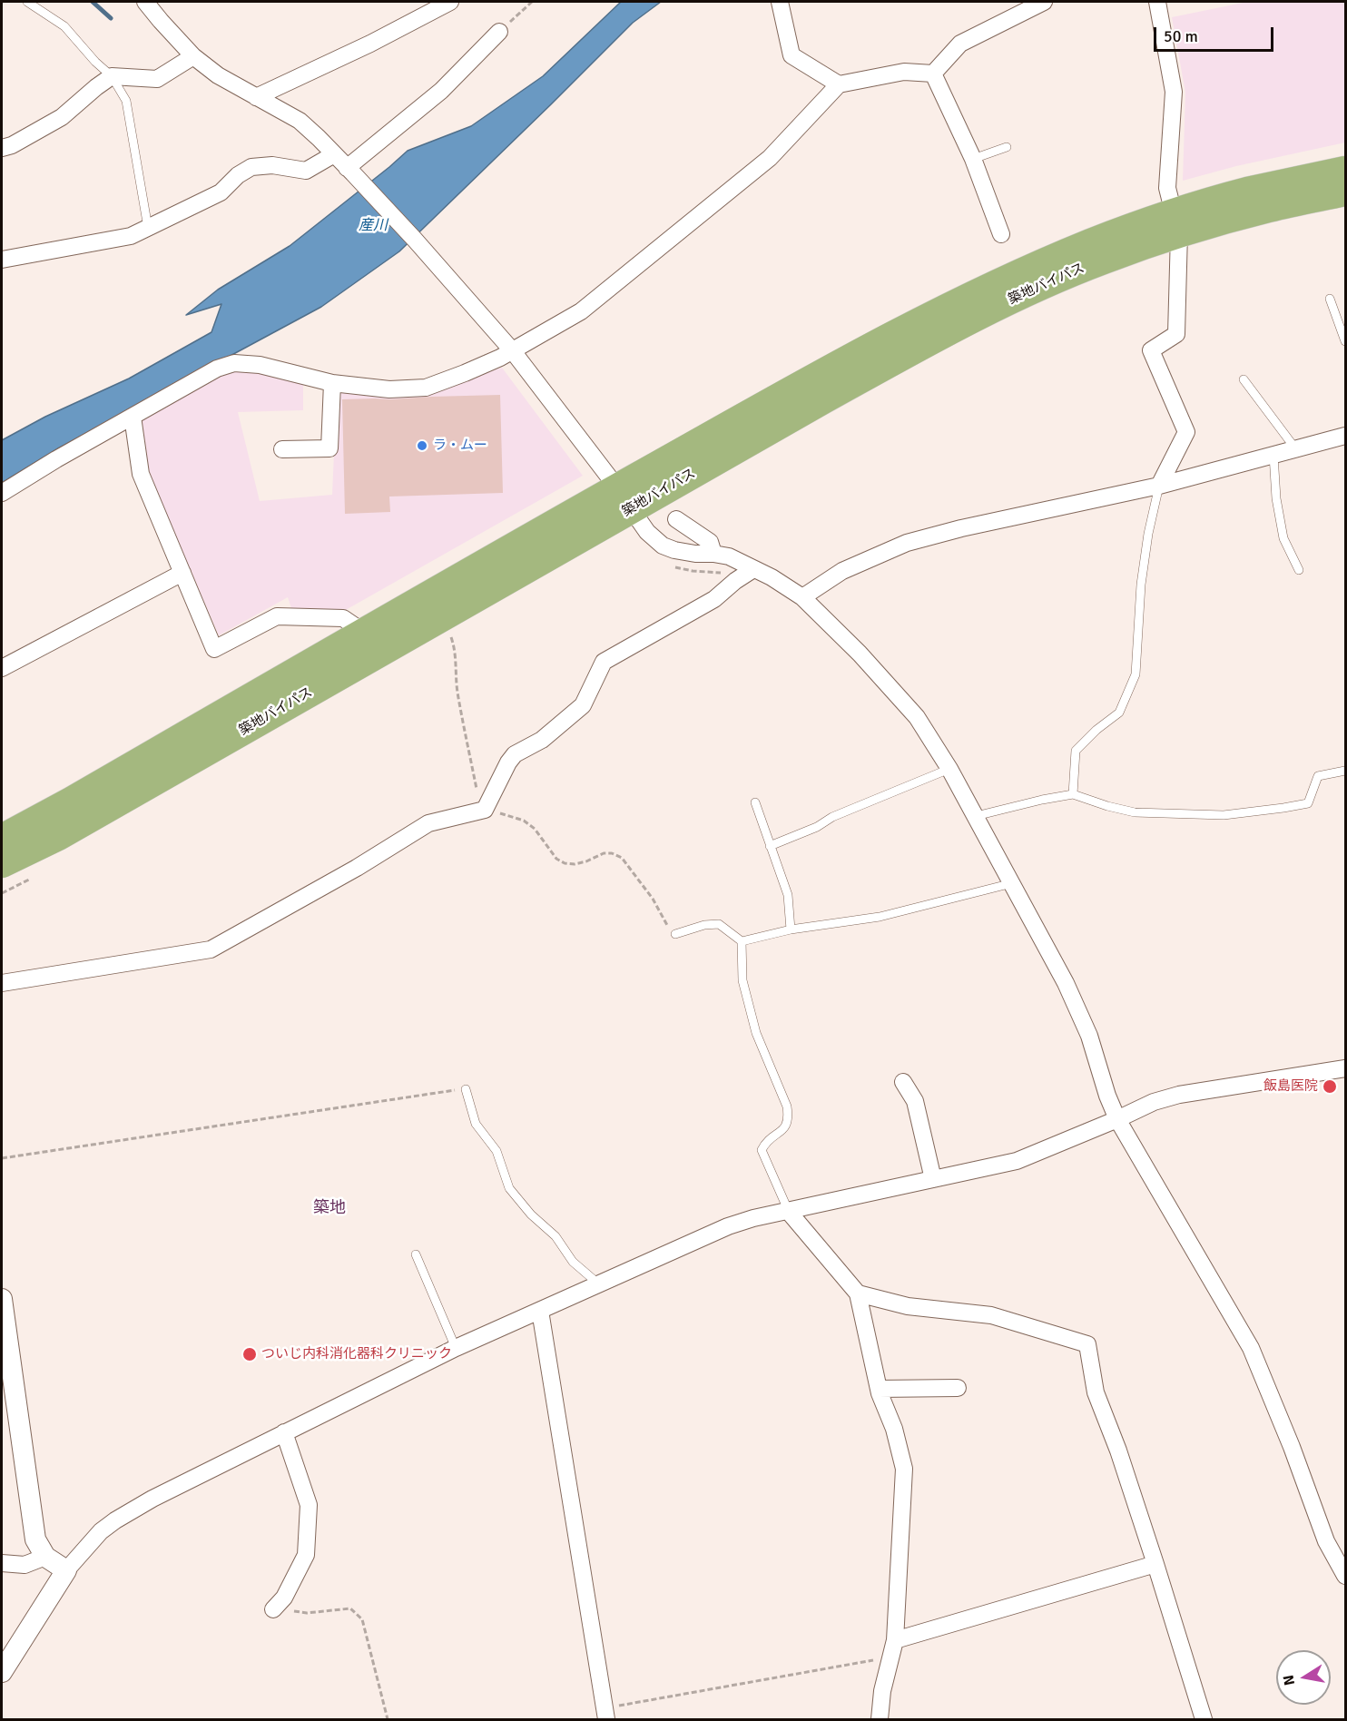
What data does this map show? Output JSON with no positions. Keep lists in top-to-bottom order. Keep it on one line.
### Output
{"streets":{"highway":["築地バイパス"]},"districts":["築地"],"water":["産川"],"places":["ラ・ムー","飯島医院","ついじ内科消化器科クリニック"],"scale_bar":"50 m","north":"left"}
